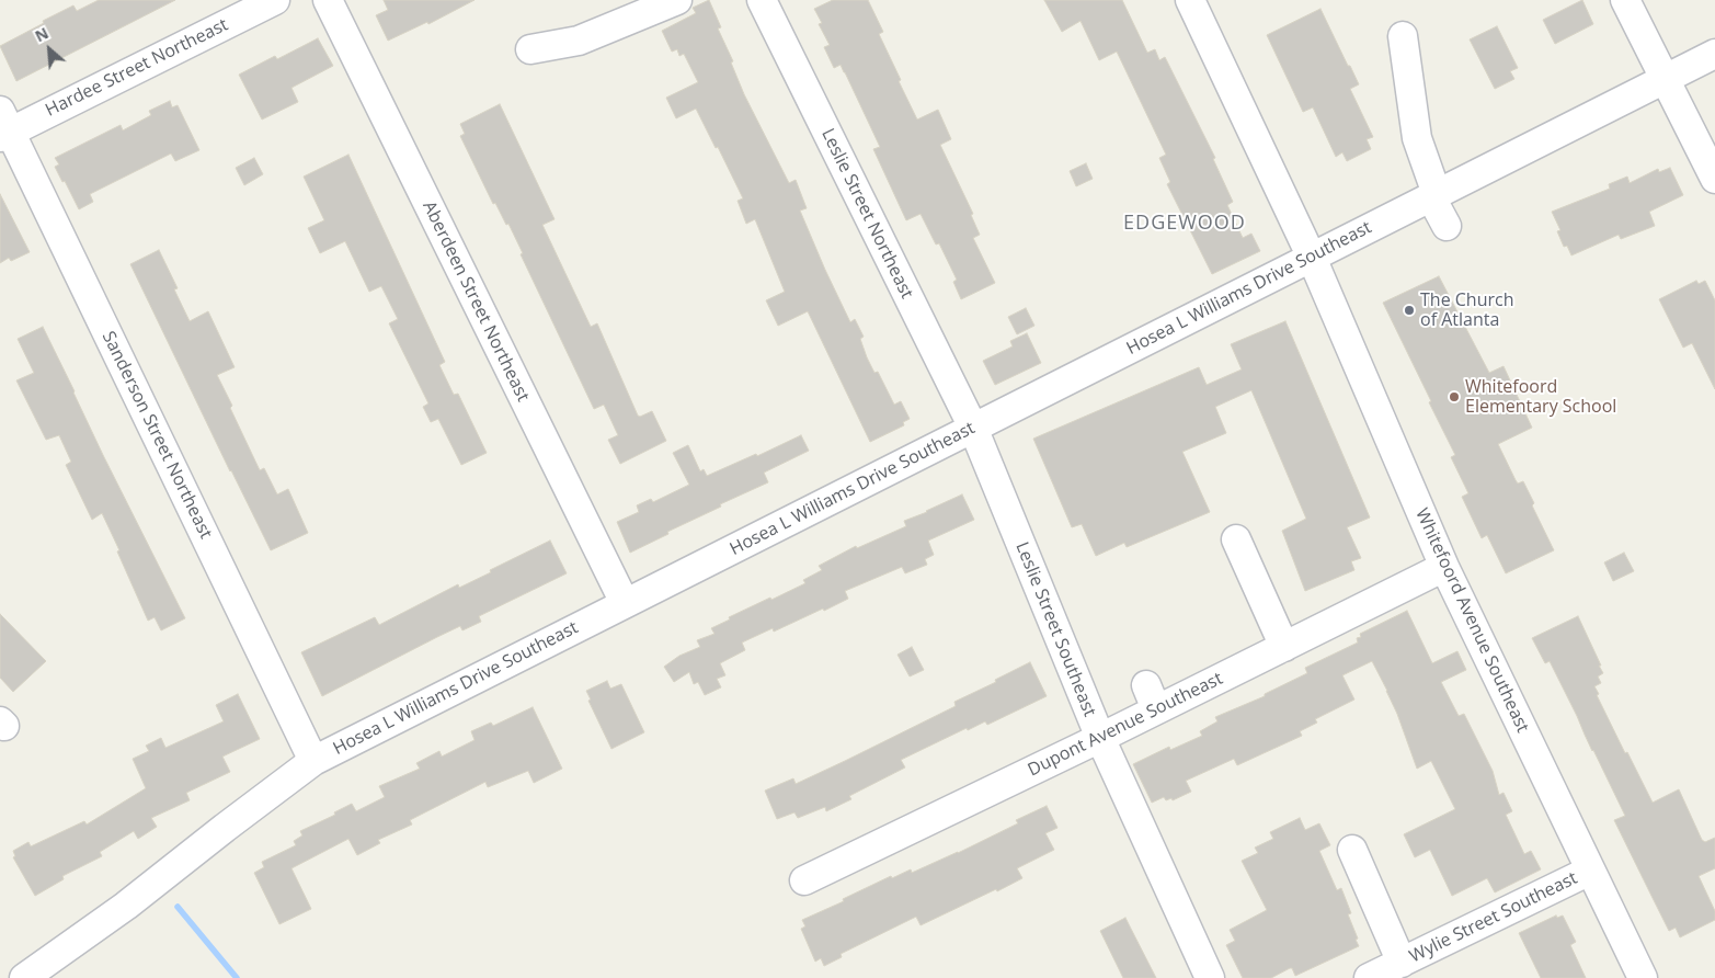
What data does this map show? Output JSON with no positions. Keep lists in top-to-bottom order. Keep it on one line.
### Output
{"streets":{"street":["Hardee Street Northeast","Leslie Street Northeast","Hosea L Williams Drive Southeast","Aberdeen Street Northeast","Sanderson Street Northeast","Whitefoord Avenue Southeast","Leslie Street Southeast","Dupont Avenue Southeast","Wylie Street Southeast"]},"crossings":[["Hardee Street Northeast","Sanderson Street Northeast"],["Leslie Street Northeast","Hosea L Williams Drive Southeast"],["Leslie Street Northeast","Leslie Street Southeast"],["Hosea L Williams Drive Southeast","Aberdeen Street Northeast"],["Hosea L Williams Drive Southeast","Sanderson Street Northeast"],["Hosea L Williams Drive Southeast","Whitefoord Avenue Southeast"],["Hosea L Williams Drive Southeast","Leslie Street Southeast"],["Whitefoord Avenue Southeast","Dupont Avenue Southeast"],["Whitefoord Avenue Southeast","Wylie Street Southeast"],["Leslie Street Southeast","Dupont Avenue Southeast"]],"districts":["EDGEWOOD"],"places":["The Church of Atlanta","Whitefoord Elementary School"],"north":"top left"}
